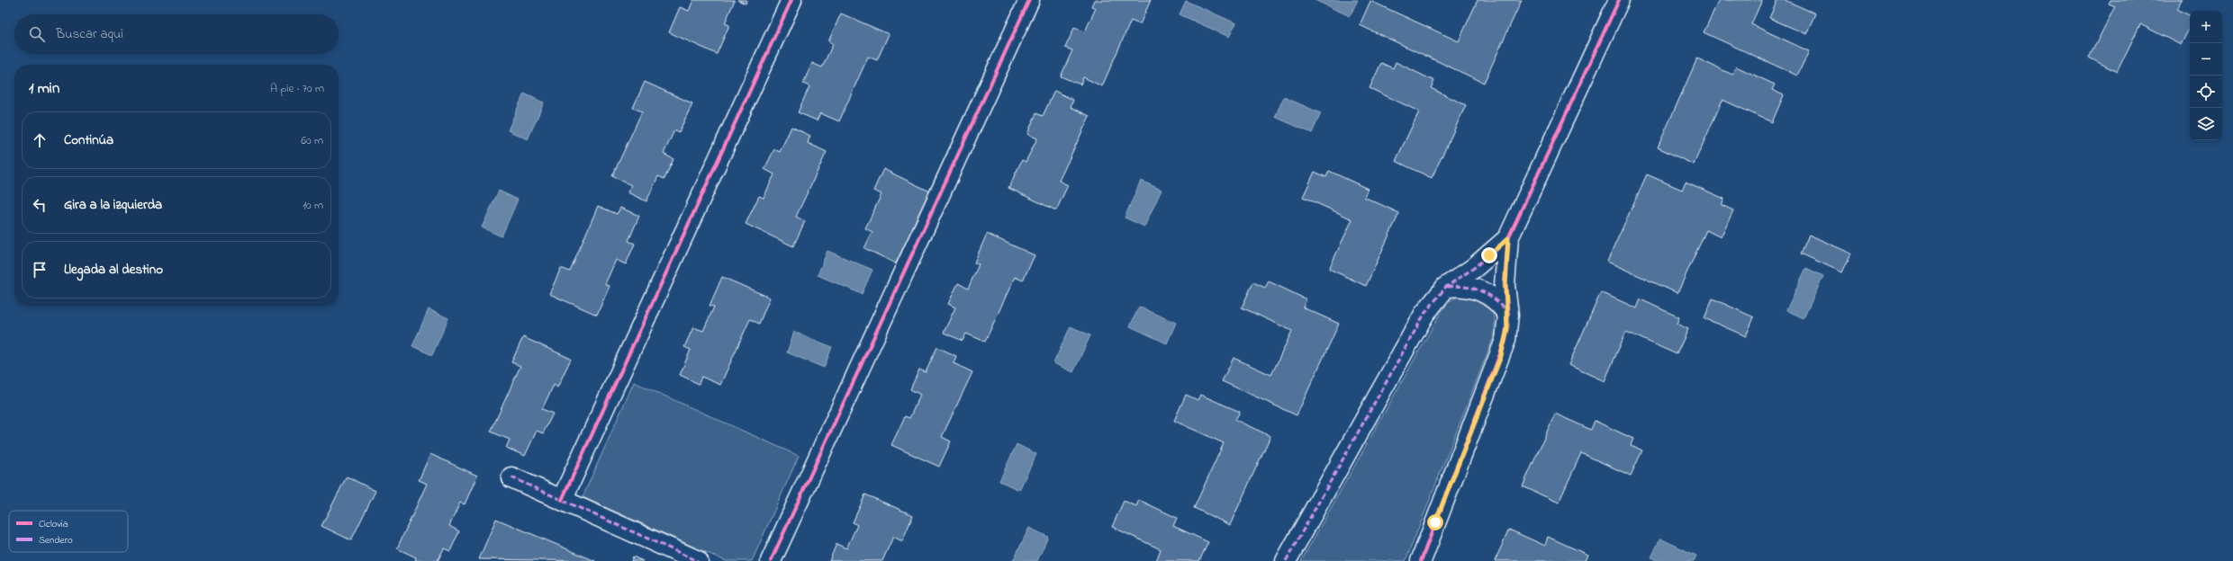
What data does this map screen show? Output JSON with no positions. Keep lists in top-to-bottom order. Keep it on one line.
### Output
{"legend":["Ciclovía","Sendero"],"page":{"map_buttons":["+","−"],"search":"Buscar aquí","heading":["1 min","A pie · 70 m"],"list":[["Continúa","60 m"],["Gira a la izquierda","10 m"],"Llegada al destino"]}}
